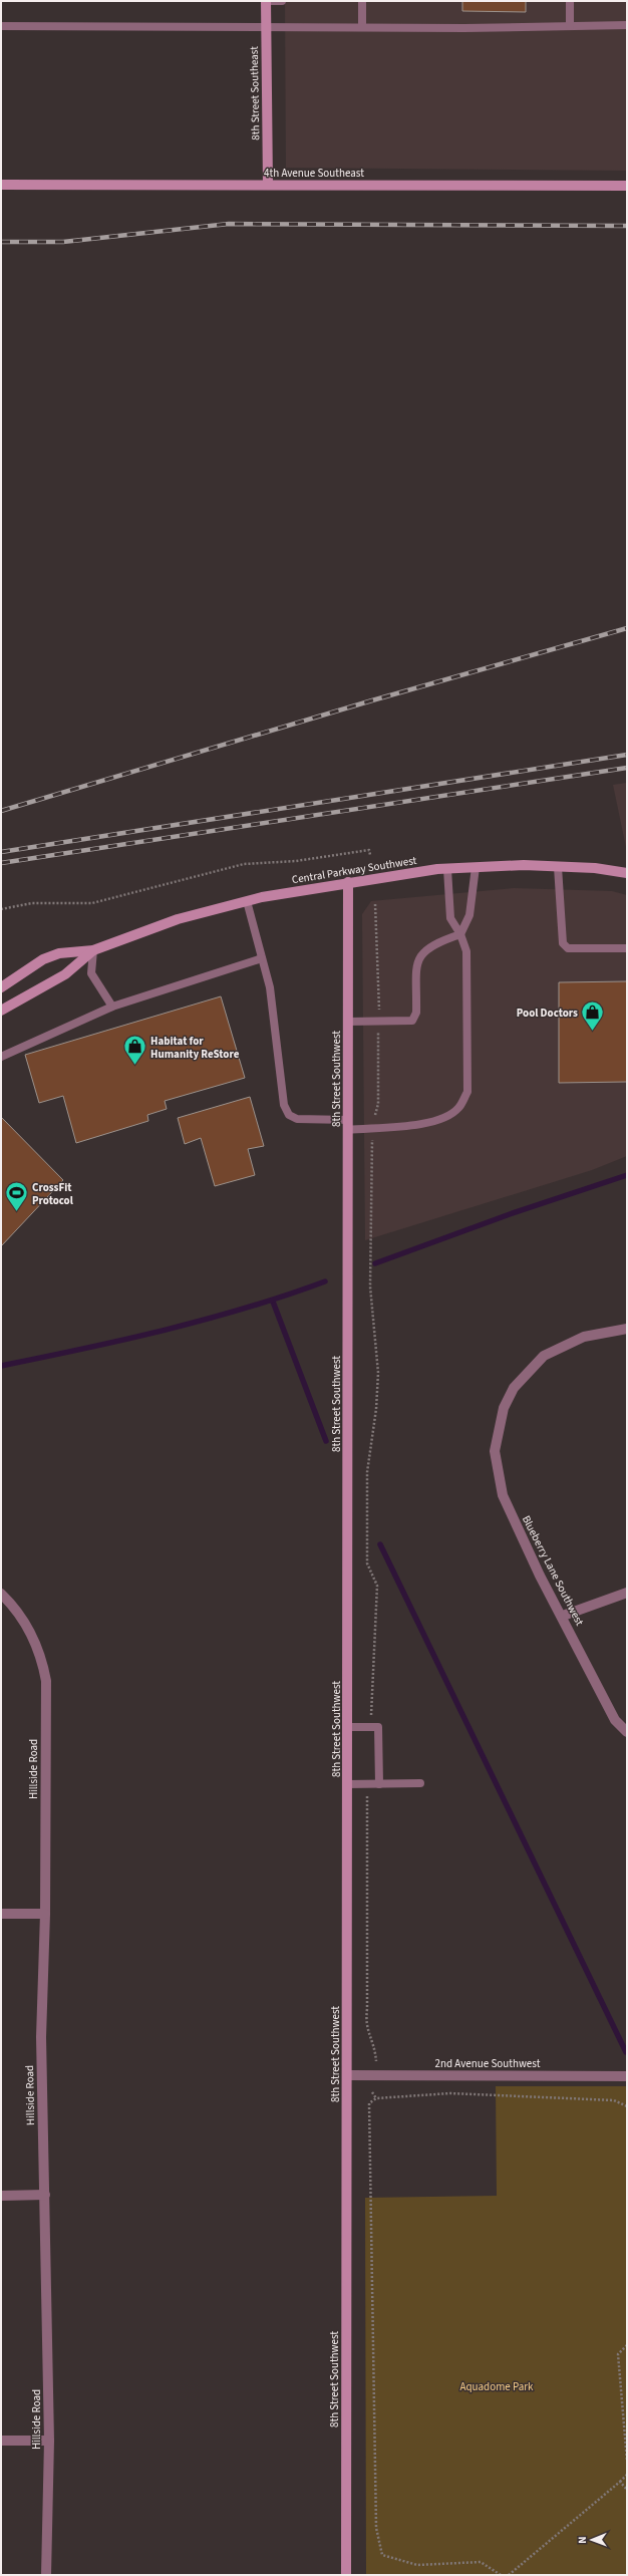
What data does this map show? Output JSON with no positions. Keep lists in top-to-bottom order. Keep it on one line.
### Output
{"streets":{"street":["8th Street Southeast","4th Avenue Southeast","Central Parkway Southwest","8th Street Southwest","Blueberry Lane Southwest","Hillside Road","2nd Avenue Southwest"]},"crossings":[["8th Street Southeast","4th Avenue Southeast"],["Central Parkway Southwest","8th Street Southwest"],["8th Street Southwest","2nd Avenue Southwest"]],"parks":["Aquadome Park"],"places":{"shop":["Pool Doctors","Habitat for Humanity ReStore"],"sports":["CrossFit Protocol"]},"north":"left"}
